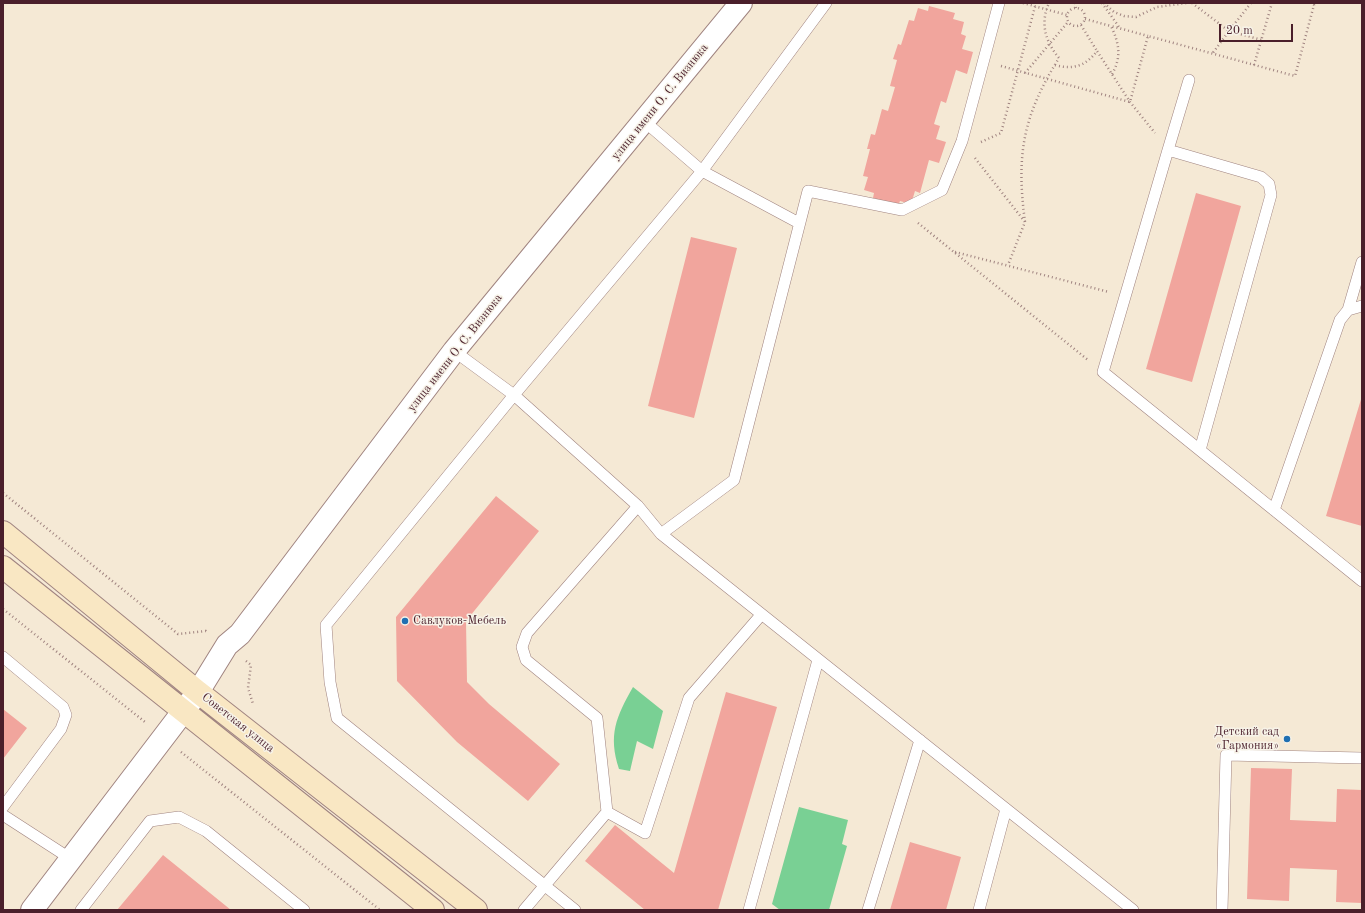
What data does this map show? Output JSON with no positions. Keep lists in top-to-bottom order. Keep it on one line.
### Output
{"streets":{"main road":["Советская улица"],"street":["улица имени О. С. Визнюка"]},"crossings":[["улица имени О. С. Визнюка","Советская улица"]],"places":["Савлуков-Мебель","Детский сад «Гармония»"],"scale_bar":"20 m"}
